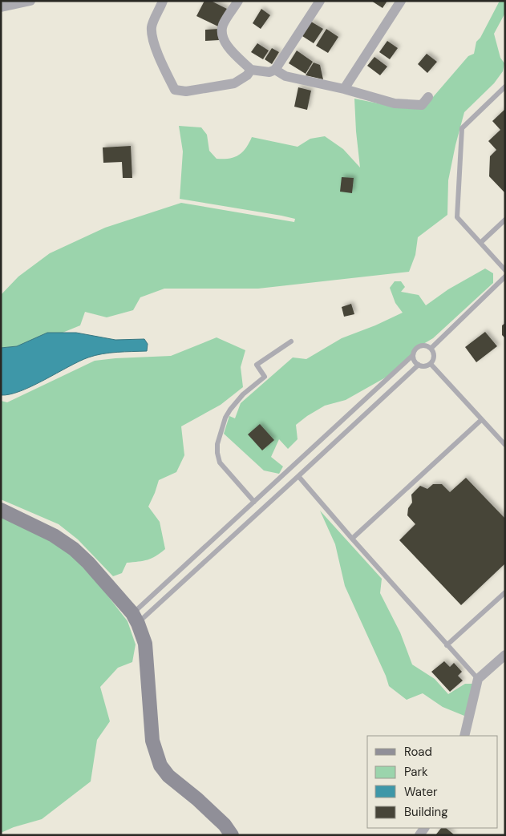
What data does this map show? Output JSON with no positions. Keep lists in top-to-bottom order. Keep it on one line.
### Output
{"legend":["Road","Park","Water","Building"]}
